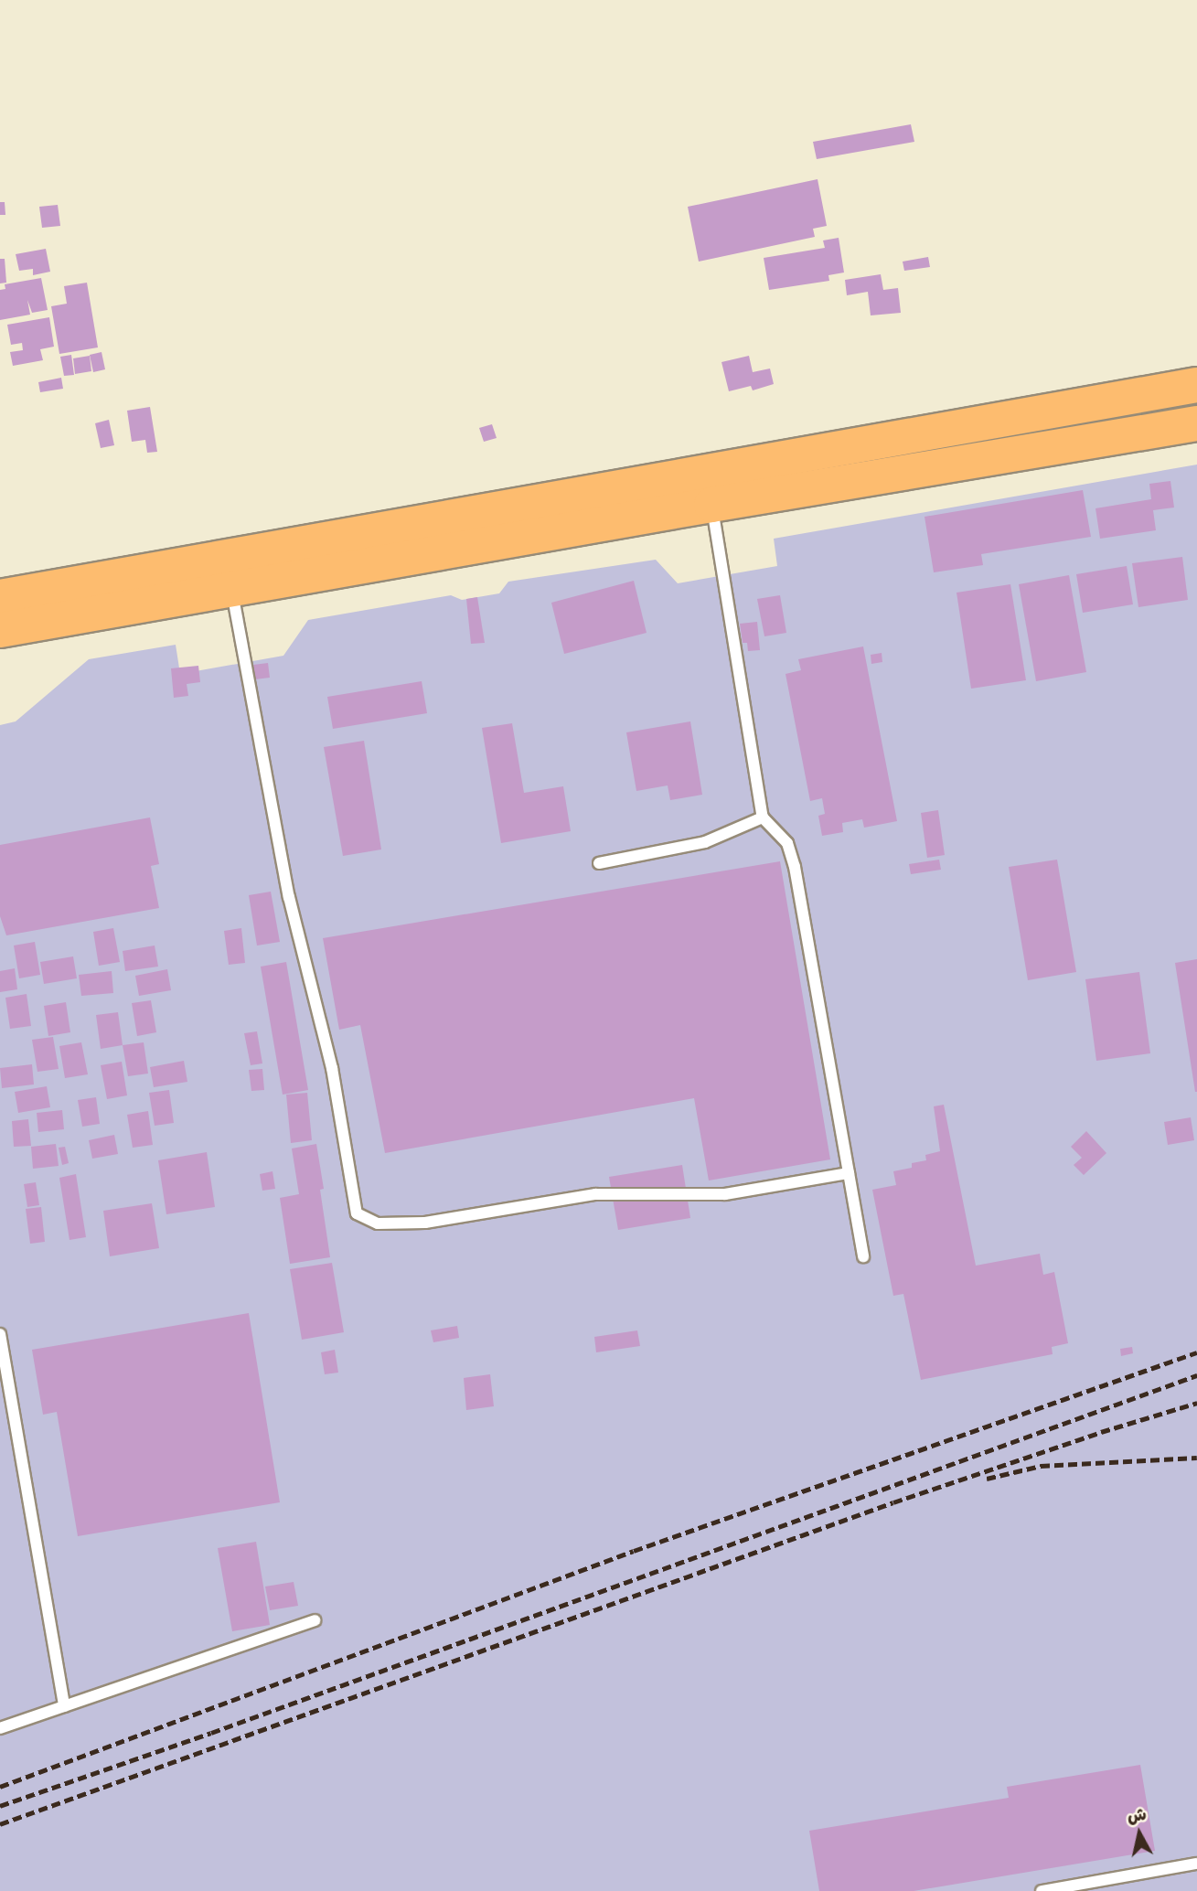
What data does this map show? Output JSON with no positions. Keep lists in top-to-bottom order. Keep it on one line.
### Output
{"north":"top"}
